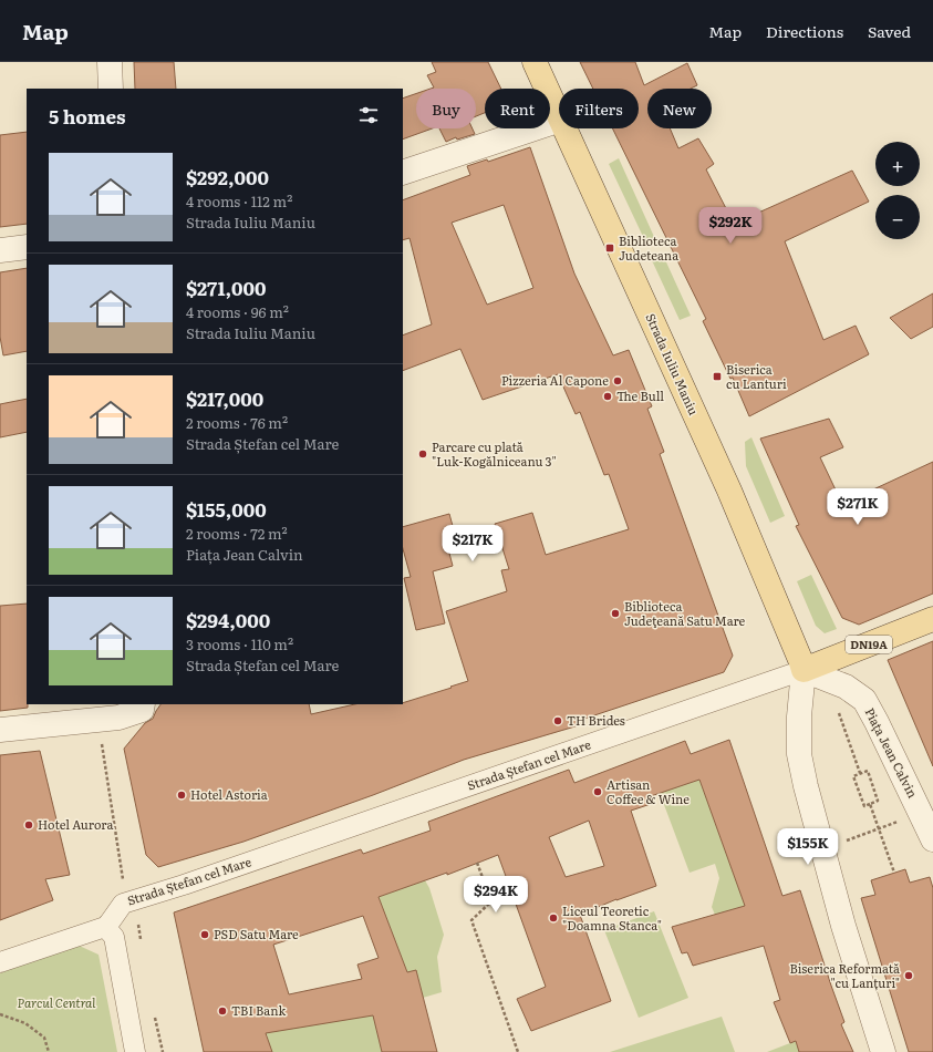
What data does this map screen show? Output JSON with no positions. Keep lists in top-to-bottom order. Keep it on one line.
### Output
{"streets":{"main road":["Strada Iuliu Maniu","DN19A","Strada Ștefan cel Mare"],"street":["Piața Jean Calvin"]},"crossings":[["Strada Iuliu Maniu","Piața Jean Calvin"],["Strada Iuliu Maniu","Strada Ștefan cel Mare"],["Piața Jean Calvin","Strada Ștefan cel Mare"]],"parks":["Parcul Central"],"places":{"transit":["Biblioteca Judeteana","Biserica cu Lanturi"],"other":["Pizzeria Al Capone","The Bull","Parcare cu plată \"Luk-Kogălniceanu 3\"","Biblioteca Judeţeană Satu Mare","TH Brides","Artisan Coffee & Wine","Hotel Astoria","Hotel Aurora","Liceul Teoretic \"Doamna Stanca\"","PSD Satu Mare","Biserica Reformată \"cu Lanțuri\"","TBI Bank"]},"page":{"header":"Map","nav":["Map","Directions","Saved"],"chip":["Buy","Rent","Filters","New"],"heading":"5 homes","map_buttons":["+","−"],"list":[{"name":"$292,000","note":"4 rooms · 112 m² · Strada Iuliu Maniu"},{"name":"$271,000","note":"4 rooms · 96 m² · Strada Iuliu Maniu"},{"name":"$217,000","note":"2 rooms · 76 m² · Strada Ștefan cel Mare"},{"name":"$155,000","note":"2 rooms · 72 m² · Piața Jean Calvin"},{"name":"$294,000","note":"3 rooms · 110 m² · Strada Ștefan cel Mare"}],"price":["$292K","$271K","$217K","$155K","$294K"]}}
